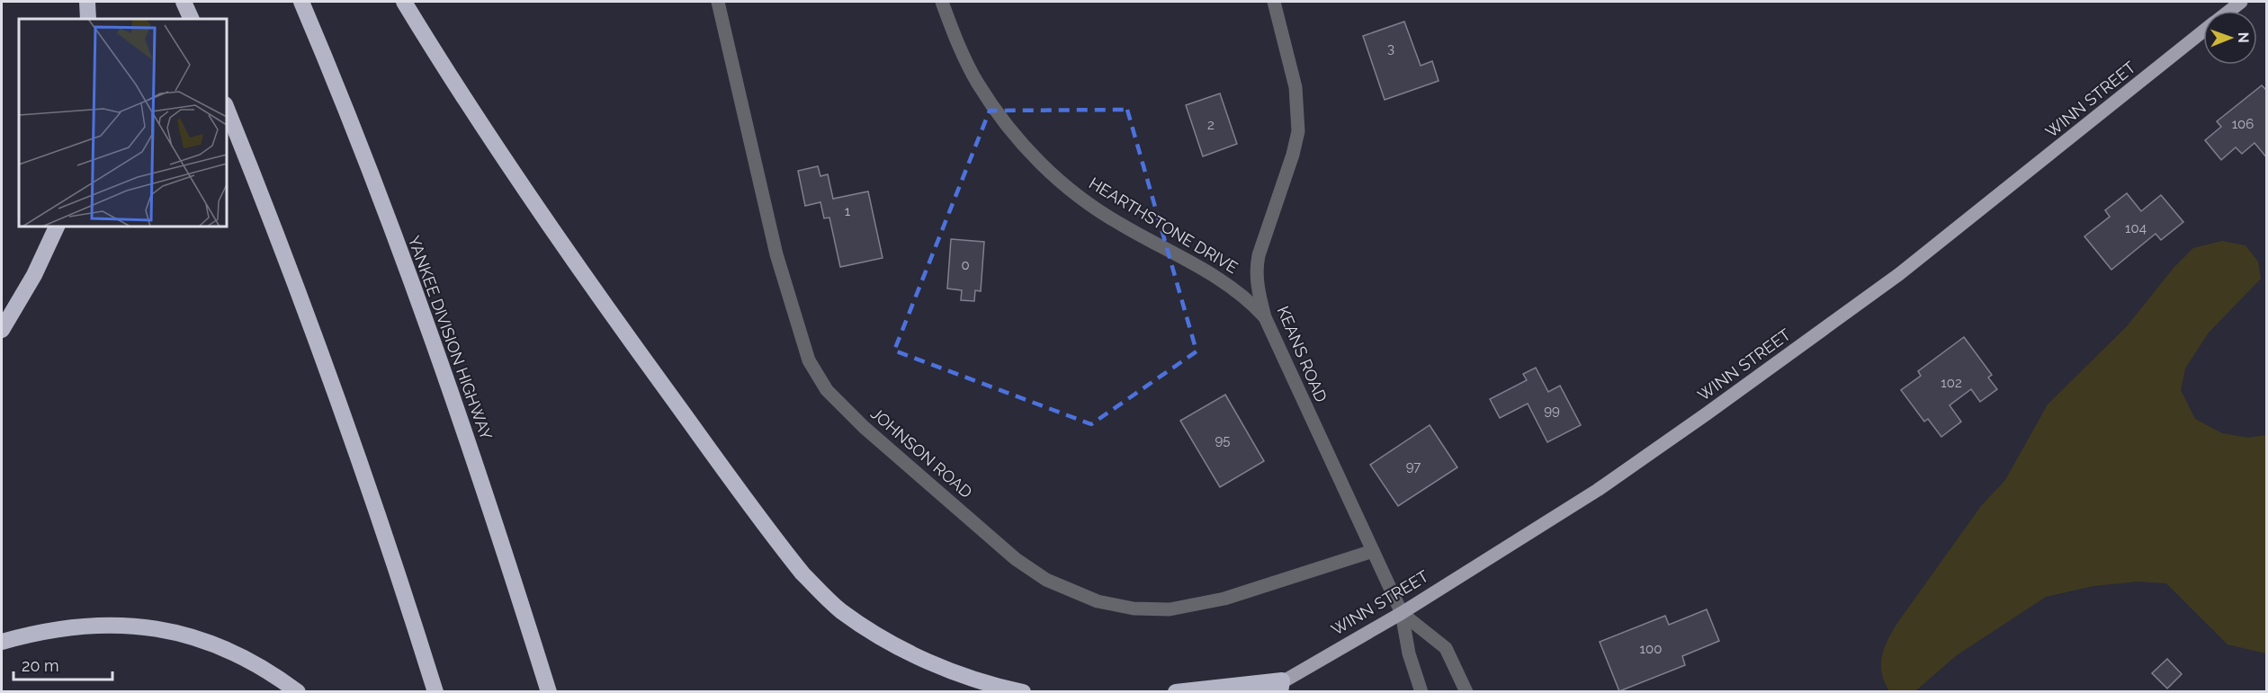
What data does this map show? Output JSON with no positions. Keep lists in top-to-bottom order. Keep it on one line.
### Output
{"streets":{"highway":["YANKEE DIVISION HIGHWAY"],"main road":["WINN STREET"],"street":["HEARTHSTONE DRIVE","KEANS ROAD","JOHNSON ROAD"]},"crossings":[["WINN STREET","KEANS ROAD"],["HEARTHSTONE DRIVE","KEANS ROAD"],["KEANS ROAD","JOHNSON ROAD"]],"house_numbers":["3","106","2","1","104","0","102","99","95","97","100"],"scale_bar":"20 m","north":"right"}
